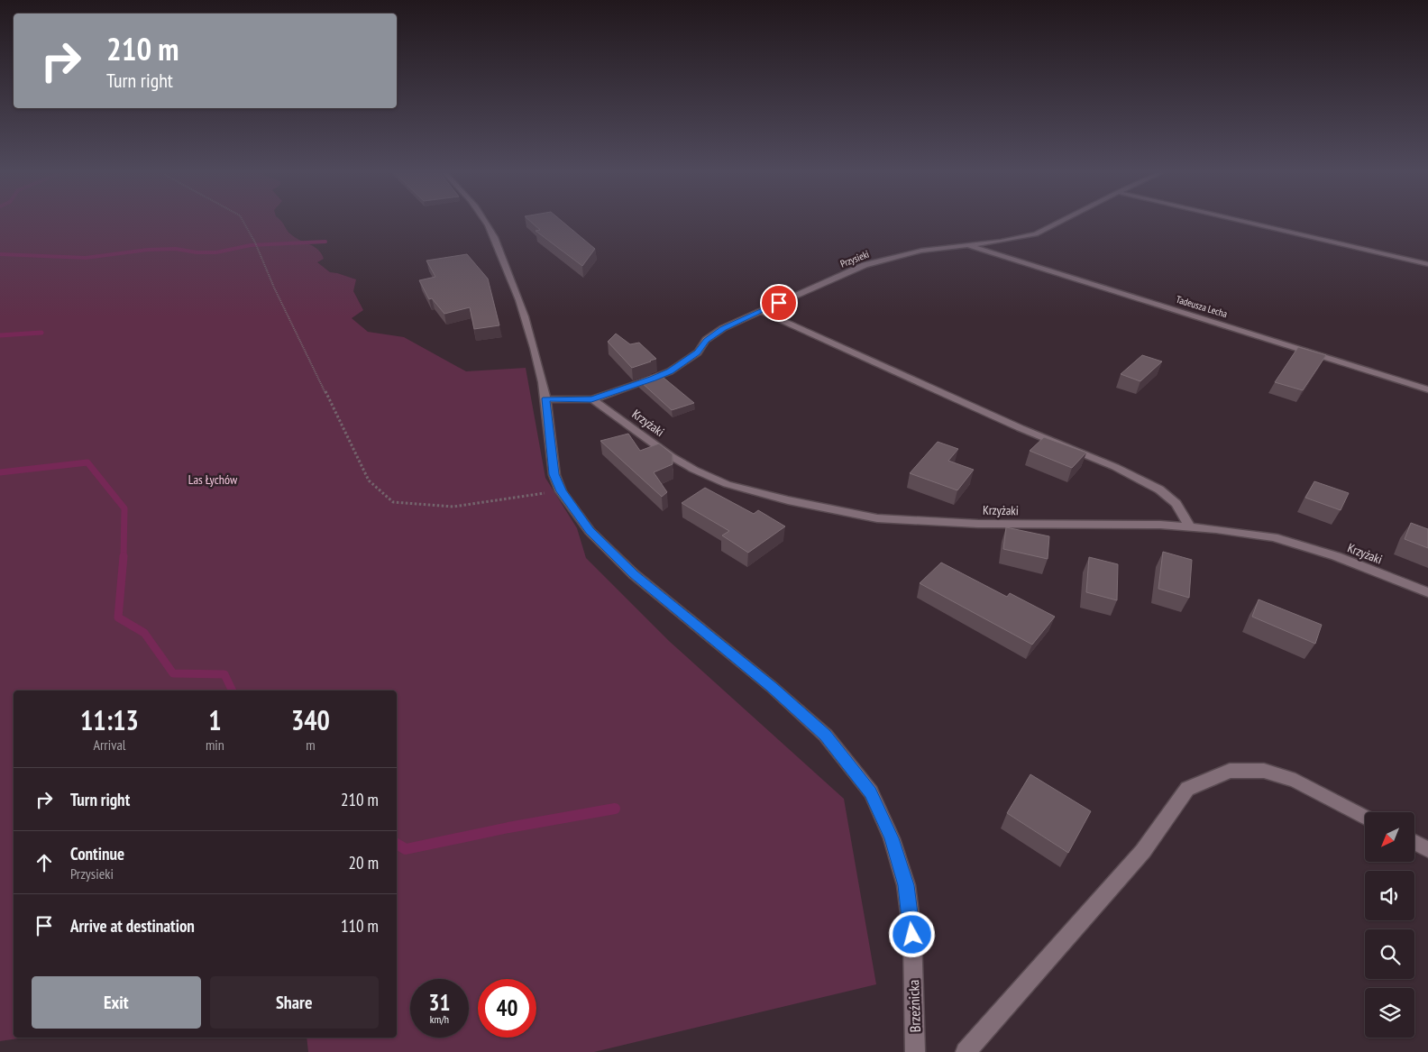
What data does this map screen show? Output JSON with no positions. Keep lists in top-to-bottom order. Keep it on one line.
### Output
{"streets":{"street":["Przysieki","Tadeusza Lecha","Krzyżaki","Brzeźnicka"]},"crossings":[["Przysieki","Tadeusza Lecha"],["Przysieki","Krzyżaki"]],"parks":["Las Łychów"],"north":"bottom left","page":{"turn":["210 m","Turn right"],"eta":["11:13","Arrival","1","min","340","m"],"list":[{"name":"Turn right","value":"210 m"},{"name":"Continue","note":"Przysieki","value":"20 m"},{"name":"Arrive at destination","value":"110 m"}],"buttons":["Exit","Share"],"speed":"31 km/h","limit":"40"}}
